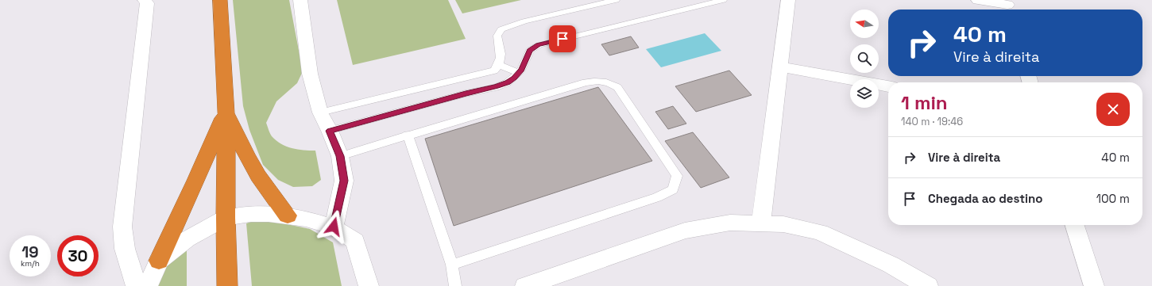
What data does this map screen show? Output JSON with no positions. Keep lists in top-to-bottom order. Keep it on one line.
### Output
{"north":"left","page":{"turn":["40 m","Vire à direita"],"heading":["1 min","140 m · 19:46"],"list":[{"name":"Vire à direita","value":"40 m"},{"name":"Chegada ao destino","value":"100 m"}],"speed":"19 km/h","limit":"30"}}
